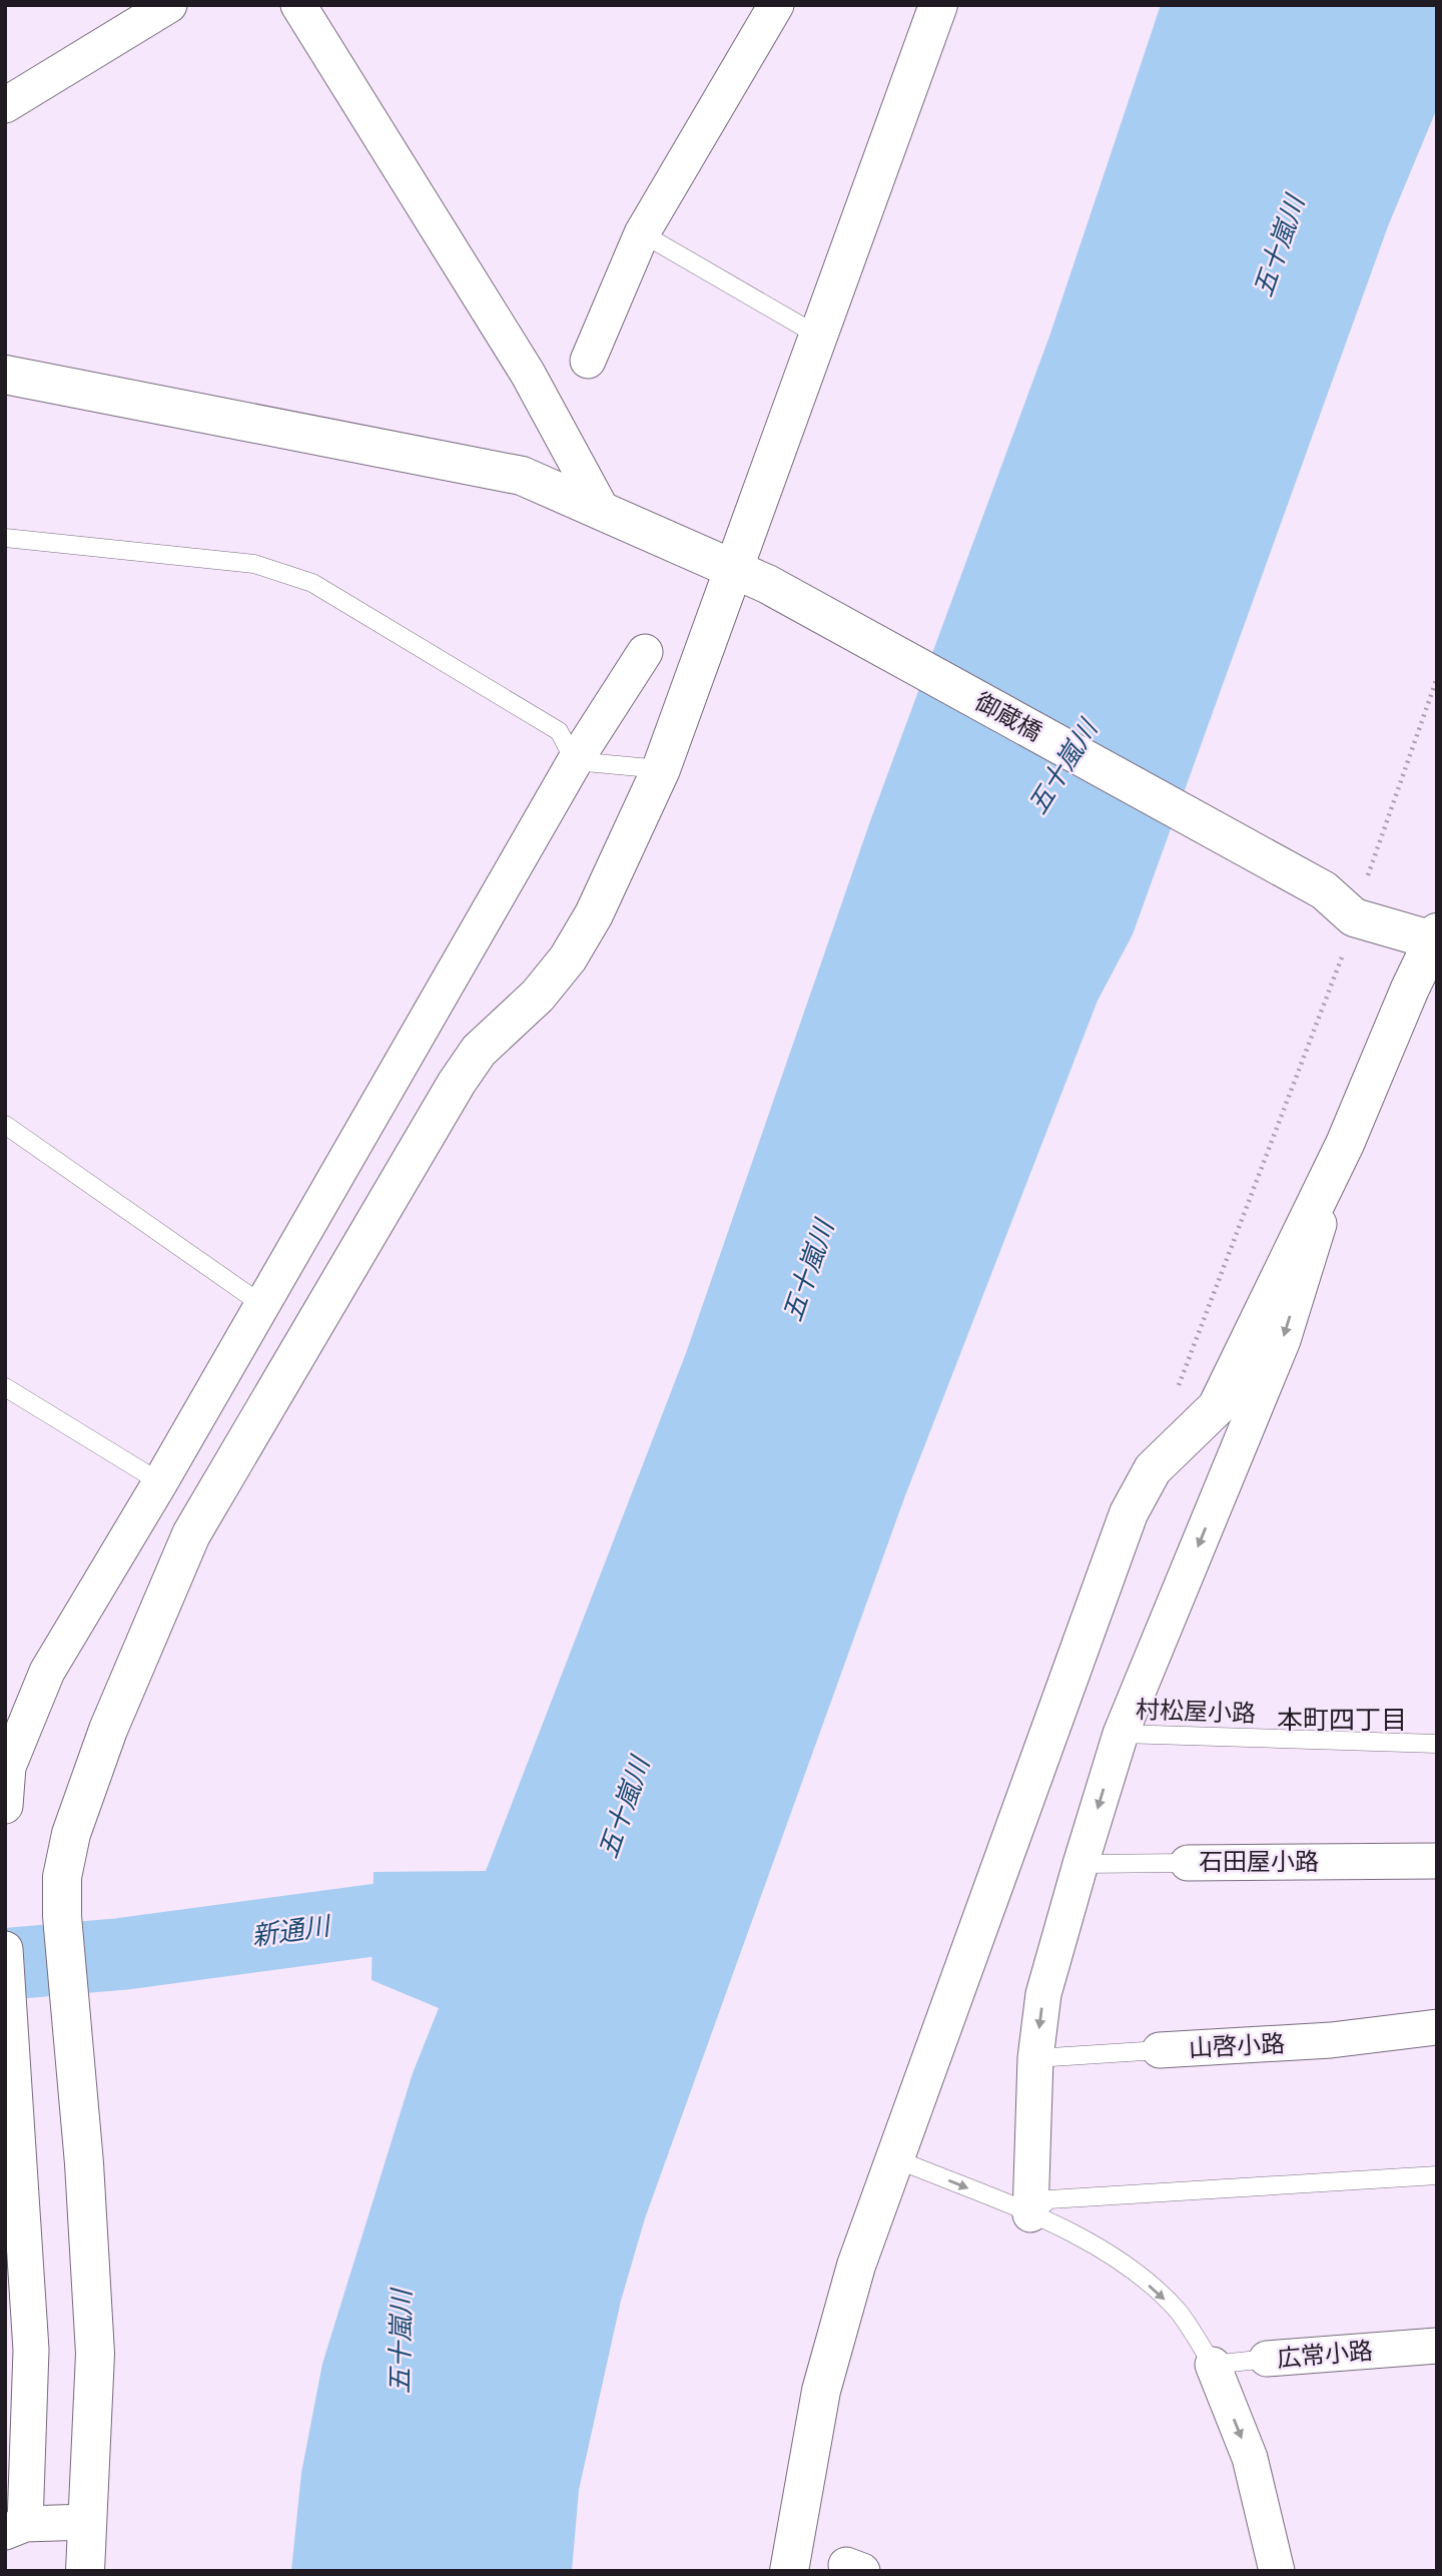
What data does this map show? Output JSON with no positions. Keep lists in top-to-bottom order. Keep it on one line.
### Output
{"streets":{"street":["御蔵橋","石田屋小路","山啓小路","広常小路"],"lane":["村松屋小路"]},"districts":["本町四丁目"],"water":["五十嵐川","新通川"]}
